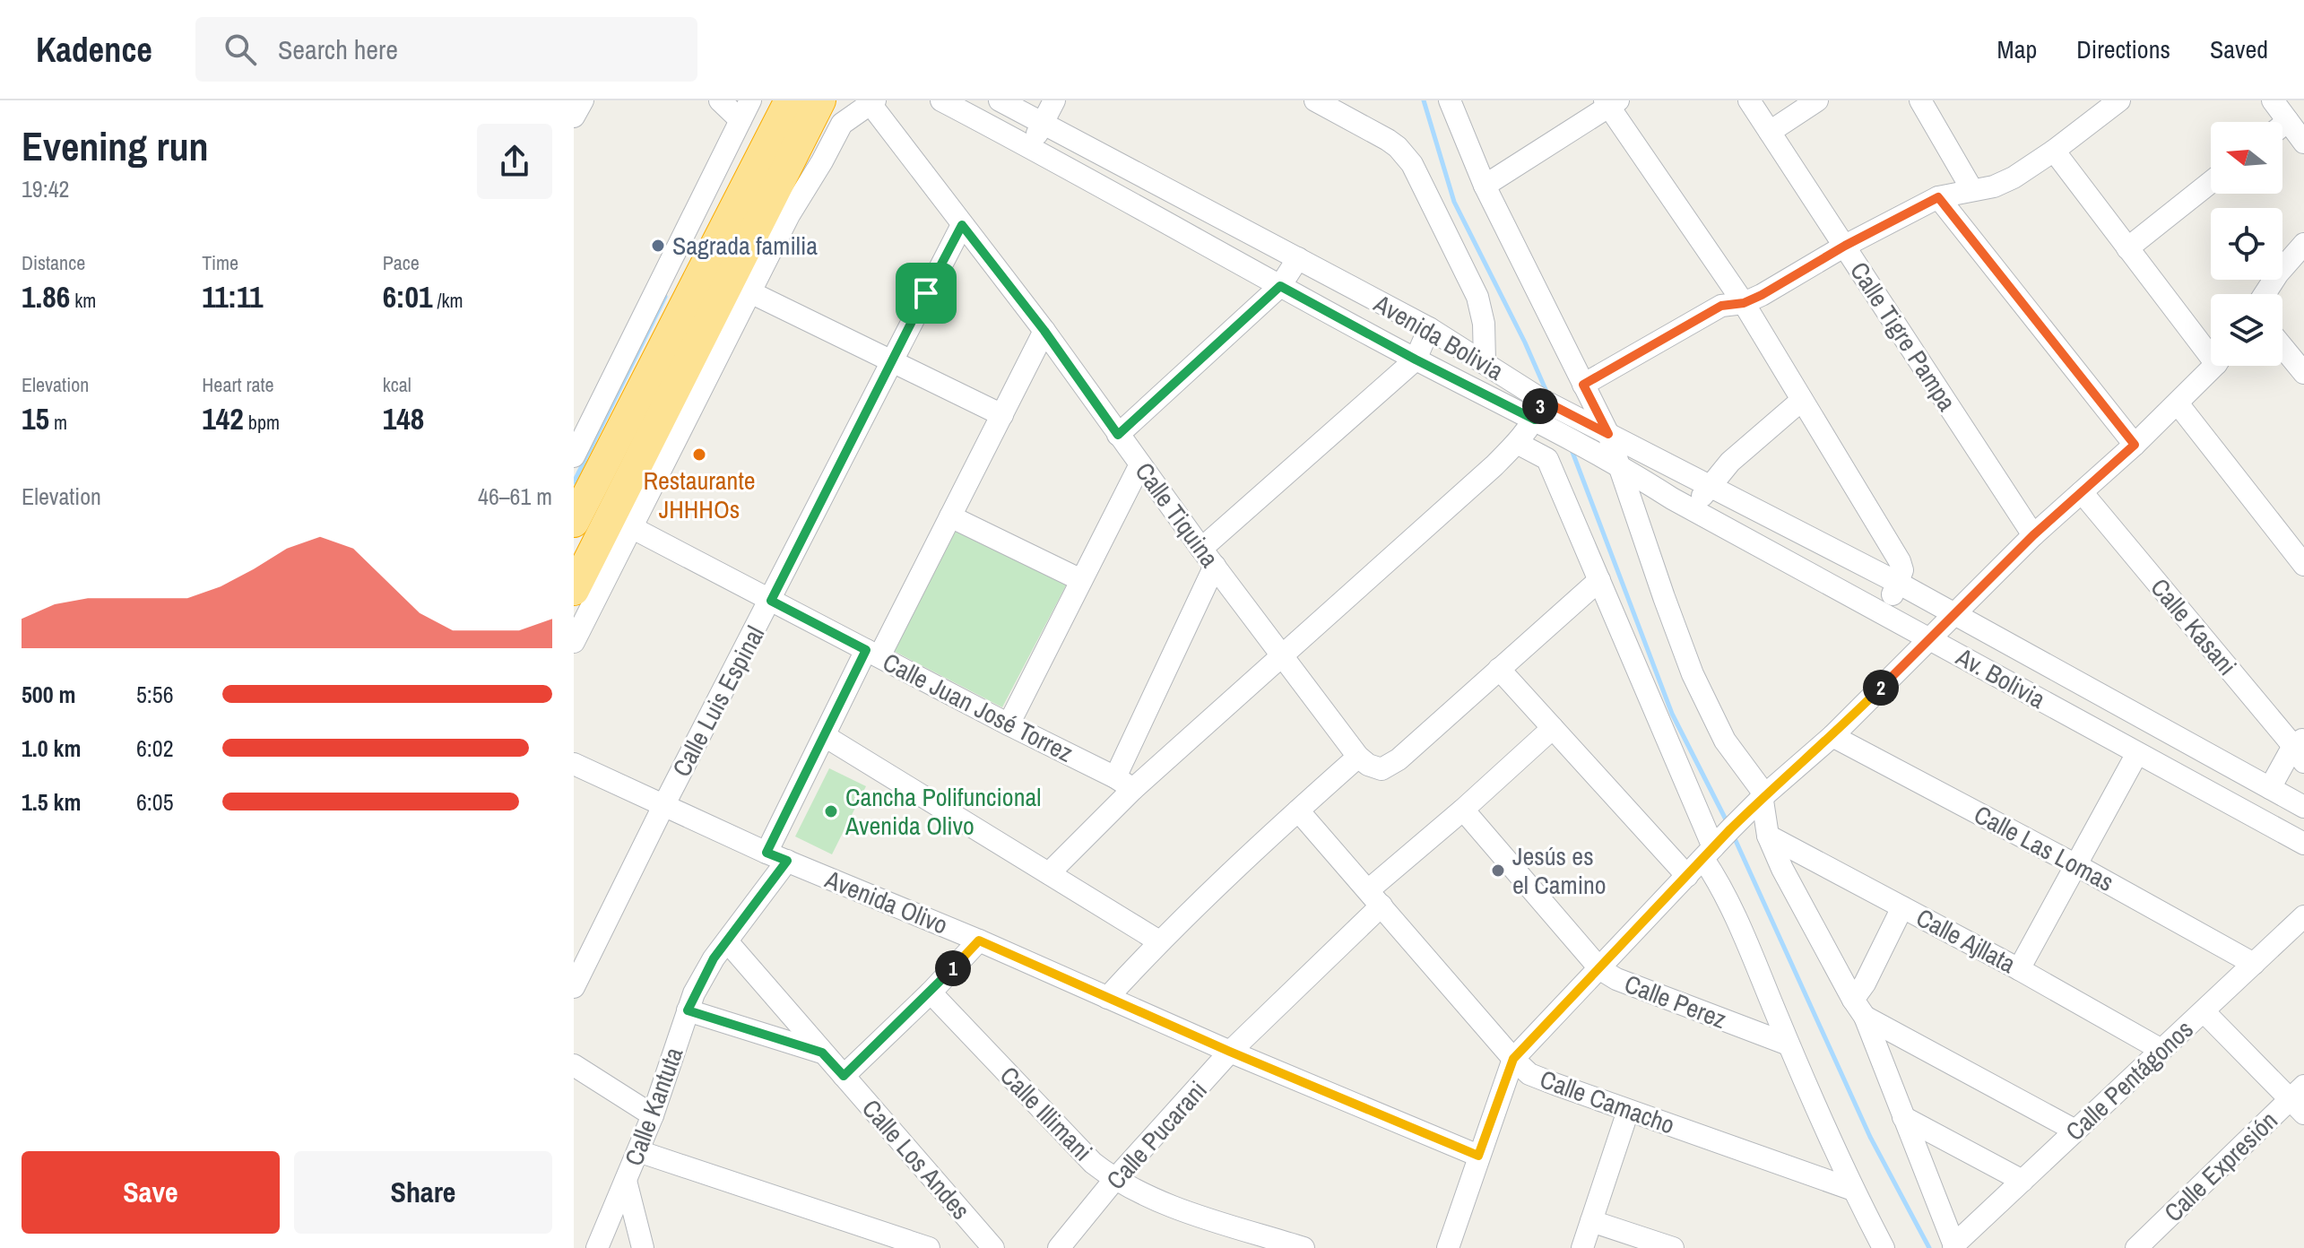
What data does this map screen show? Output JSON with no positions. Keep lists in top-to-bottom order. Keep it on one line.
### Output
{"streets":{"street":["Calle Tigre Pampa","Avenida Bolivia","Calle Tiquina","Calle Kasani","Av. Bolivia","Calle Luis Espinal","Calle Juan José Torrez","Calle Las Lomas","Avenida Olivo","Calle Ajllata","Calle Perez","Calle Pentágonos","Calle Camacho","Calle Kantuta","Calle Illimani","Calle Pucarani","Calle Los Andes","Calle Expresión"]},"crossings":[["Avenida Bolivia","Av. Bolivia"],["Calle Tiquina","Calle Luis Espinal"],["Calle Tiquina","Calle Kantuta"],["Calle Luis Espinal","Calle Juan José Torrez"],["Calle Luis Espinal","Avenida Olivo"],["Calle Juan José Torrez","Calle Kantuta"],["Calle Las Lomas","Calle Pentágonos"],["Avenida Olivo","Calle Kantuta"],["Avenida Olivo","Calle Pucarani"],["Calle Ajllata","Calle Pentágonos"],["Calle Perez","Calle Pucarani"],["Calle Camacho","Calle Pucarani"],["Calle Kantuta","Calle Los Andes"],["Calle Illimani","Calle Pucarani"]],"places":["Sagrada familia","Restaurante JHHHOs","Cancha Polifuncional Avenida Olivo","Jesús es el Camino"],"north":"left","page":{"header":"Kadence","search":"Search here","nav":["Map","Directions","Saved"],"heading":["Evening run","19:42"],"stats":[["Distance","1.86 km"],["Time","11:11"],["Pace","6:01 /km"],["Elevation","15 m"],["Heart rate","142 bpm"],["kcal","148"]],"pins":["3","2","1"],"chart":["Elevation","46–61 m"],"list":[{"name":"500 m","note":"5:56"},{"name":"1.0 km","note":"6:02"},{"name":"1.5 km","note":"6:05"}],"buttons":["Save","Share"]}}
